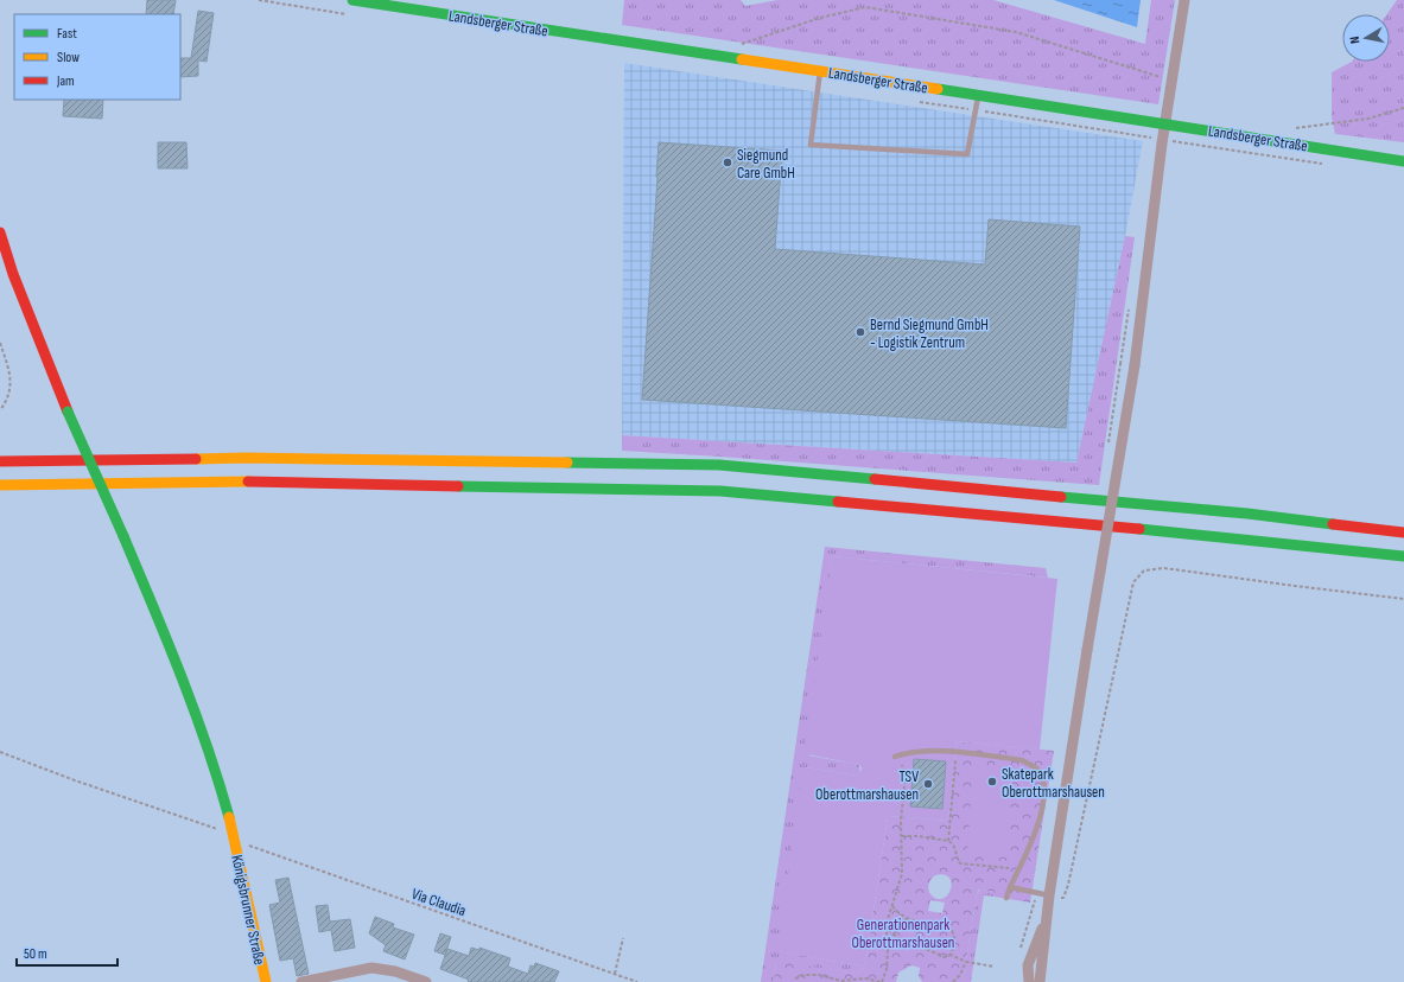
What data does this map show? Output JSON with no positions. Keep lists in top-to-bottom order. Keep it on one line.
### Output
{"streets":{"main road":["Landsberger Straße","Königsbrunner Straße"],"path":["Via Claudia"]},"crossings":[["Via Claudia","Königsbrunner Straße"]],"parks":["Generationenpark Oberottmarshausen"],"places":["Siegmund Care GmbH","Bernd Siegmund GmbH - Logistik Zentrum","Skatepark Oberottmarshausen","TSV Oberottmarshausen"],"legend":["Fast","Slow","Jam"],"scale_bar":"50 m","north":"left"}
